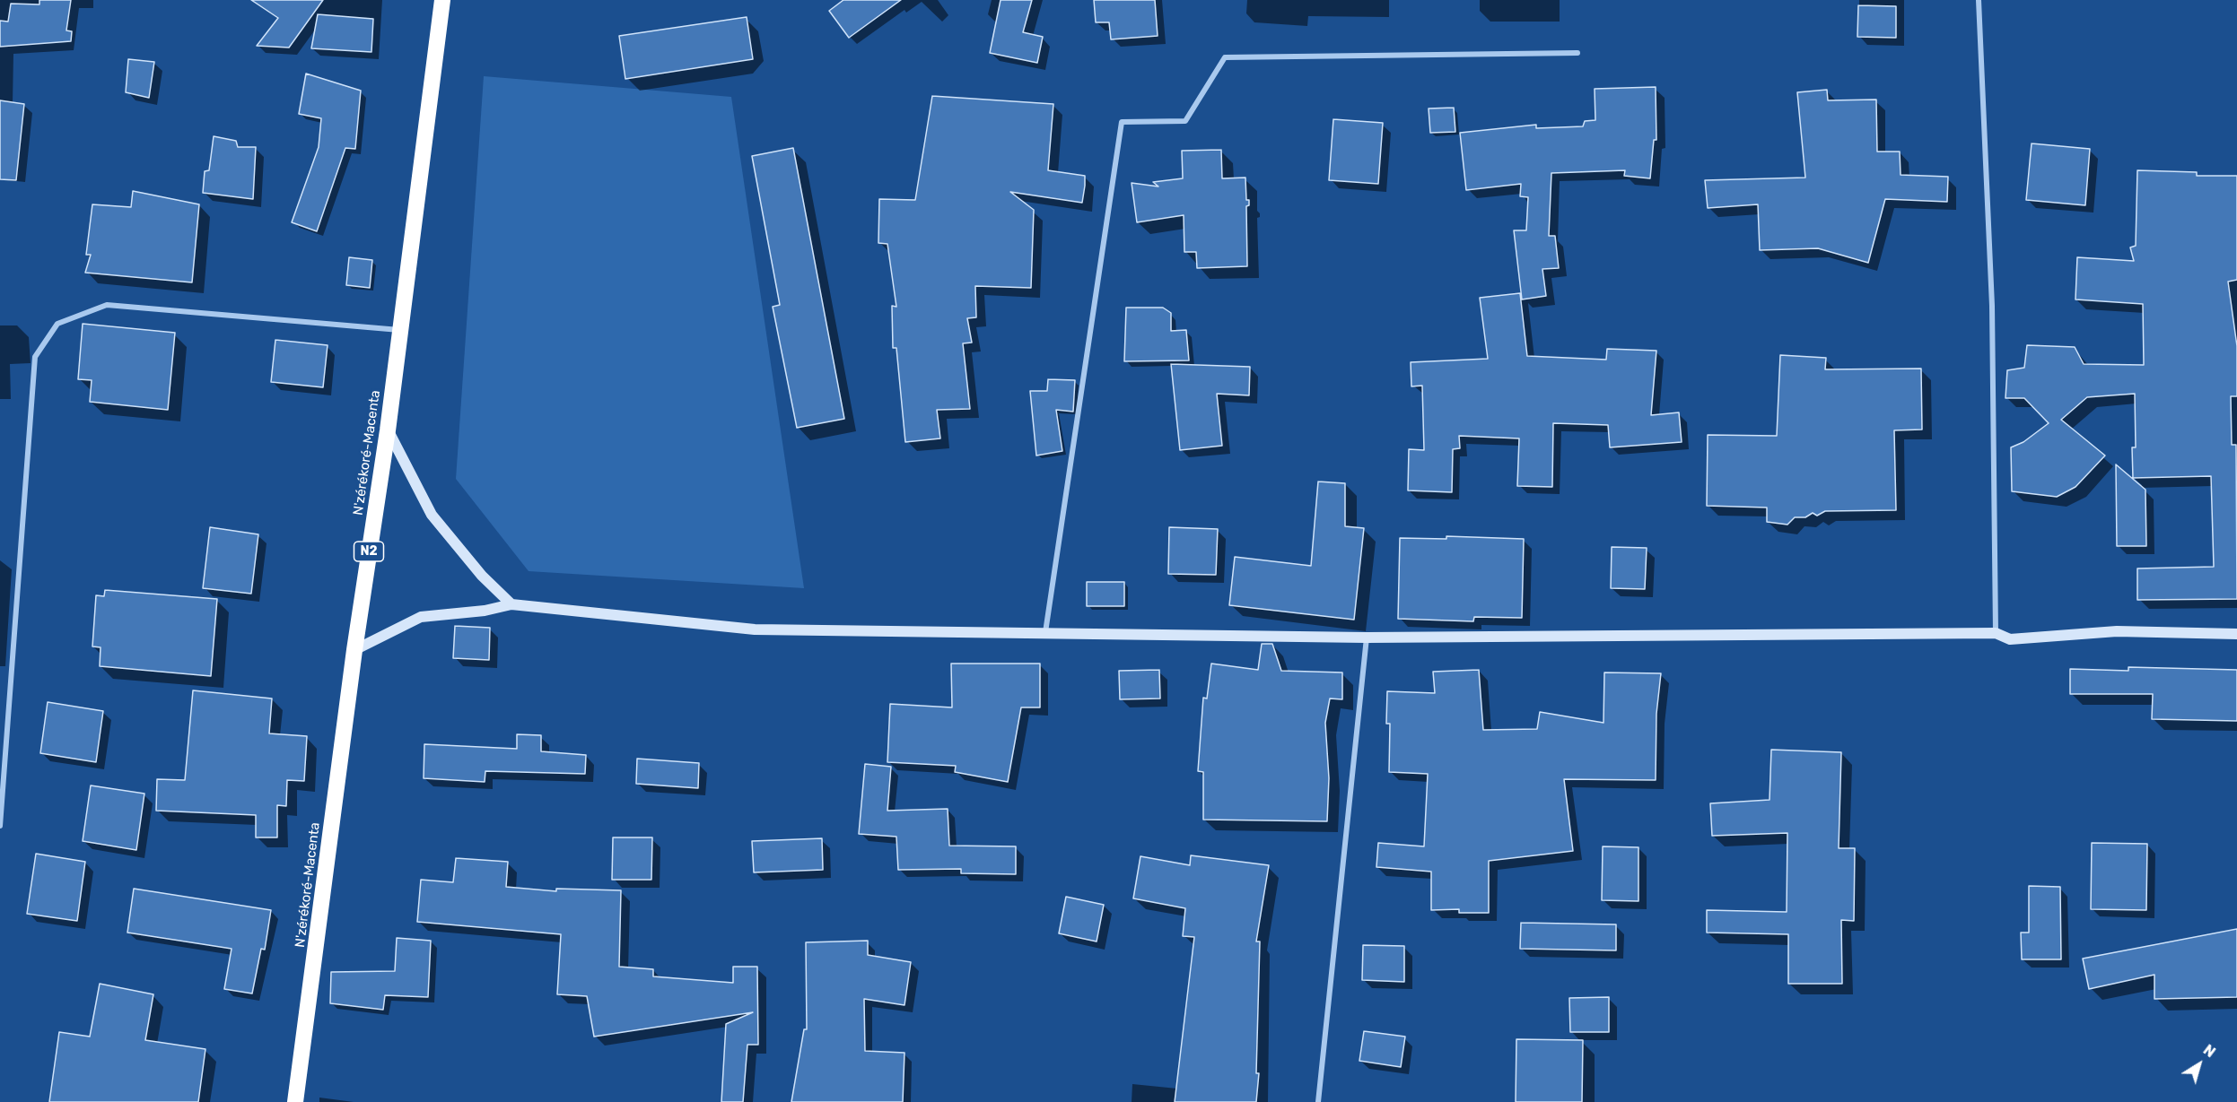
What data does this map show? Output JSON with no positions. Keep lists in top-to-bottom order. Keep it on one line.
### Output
{"streets":{"highway":["N'zérékoré-Macenta","N2"]},"north":"top right"}
